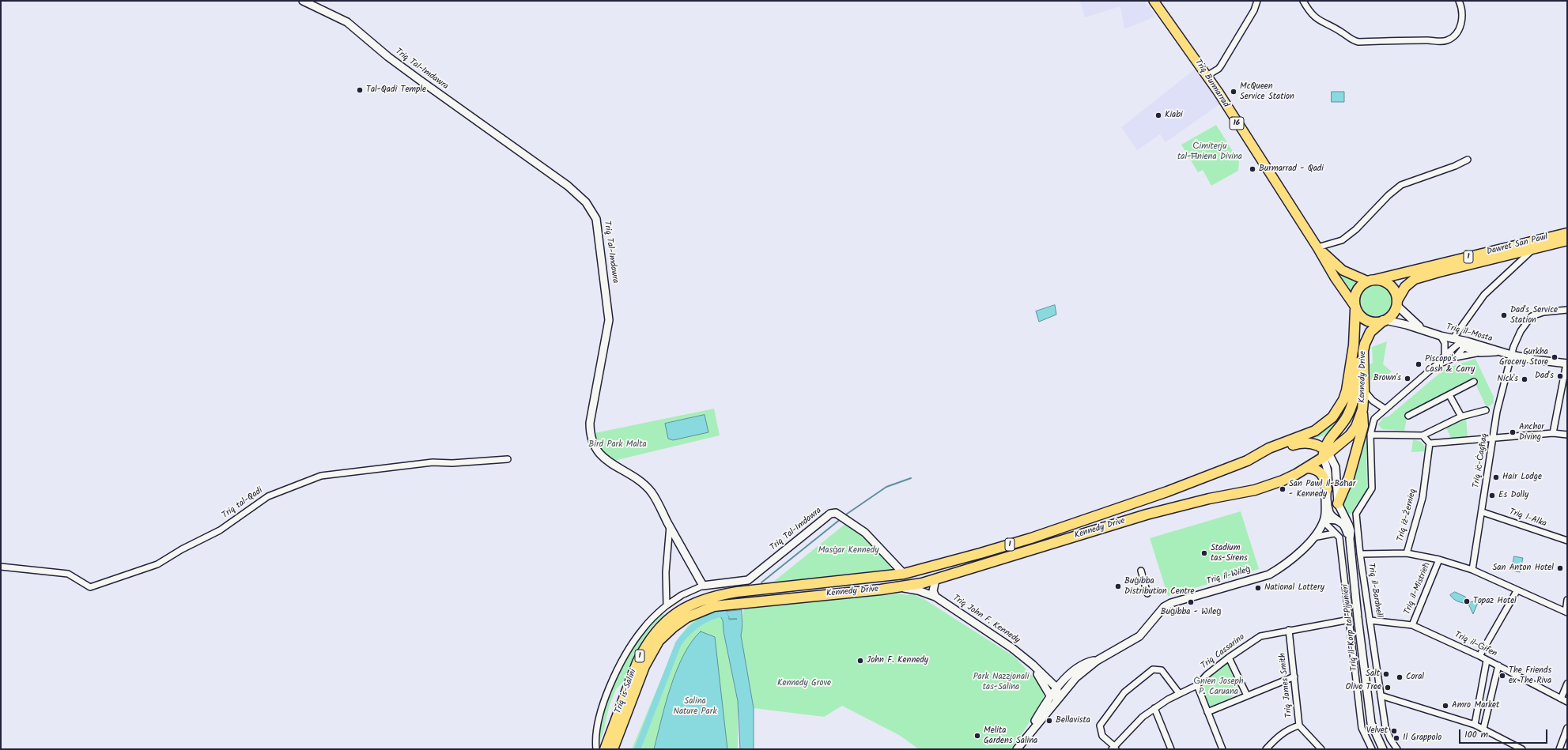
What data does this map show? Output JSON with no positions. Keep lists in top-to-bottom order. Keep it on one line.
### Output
{"streets":{"highway":["Dawret San Pawl","1","Kennedy Drive","Triq is-Salini"],"main road":["Triq Burmarrad","16"],"street":["Triq Tal-Imdawra","Triq il-Mosta","Triq iċ-Ċagħaq","Triq tal-Qadi","Triq iż-Żernieq","Triq l-Alka","Triq il-Wileġ","Triq il-Mistrieħ","Triq il-Bardnell","Triq John F. Kennedy","Triq il-Korp tal-Pijunieri","Triq il-Ġifen","Triq Cassarino","Triq James Smith"]},"crossings":[["Triq Tal-Imdawra","Kennedy Drive"],["Triq Burmarrad","Dawret San Pawl"],["Triq Burmarrad","1"],["Triq Burmarrad","Triq il-Mosta"],["Triq Burmarrad","Kennedy Drive"],["Dawret San Pawl","1"],["Dawret San Pawl","Triq il-Mosta"],["Dawret San Pawl","Kennedy Drive"],["1","Triq il-Mosta"],["1","Kennedy Drive"],["Triq il-Mosta","Kennedy Drive"],["Triq il-Mosta","Triq iċ-Ċagħaq"],["Kennedy Drive","Triq John F. Kennedy"],["Kennedy Drive","Triq is-Salini"],["Triq iċ-Ċagħaq","Triq l-Alka"],["Triq il-Wileġ","Triq John F. Kennedy"],["Triq il-Wileġ","Triq il-Korp tal-Pijunieri"],["Triq il-Mistrieħ","Triq il-Ġifen"],["Triq il-Bardnell","Triq il-Ġifen"],["Triq Cassarino","Triq James Smith"]],"parks":["Ċimiterju tal-Ħniena Divina","Bird Park Malta","Masġar Kennedy","Park Nazzjonali tas-Salina","Ġnien Joseph P. Caruana","Kennedy Grove","Salina Nature Park"],"places":["Tal-Qadi Temple","McQueen Service Station","Kiabi","Burmarrad - Qadi","Dad's Service Station","Gurkha Grocery Store","Piscopo's Cash & Carry","Dad's","Brown's","Nick's","Anchor Diving","Hair Lodge","San Pawl il-Baħar - Kennedy","Es Dolly","Stadium tas-Sirens","San Anton Hotel","Buġibba Distribution Centre","National Lottery","Topaz Hotel","Buġibba - Wileġ","John F. Kennedy","Salt","The Friends ex The Riva","Coral","Olive Tree","Amro Market","Bellavista","Velvet","Melita Gardens Salina","Il Grappolo"],"scale_bar":"100 m"}
